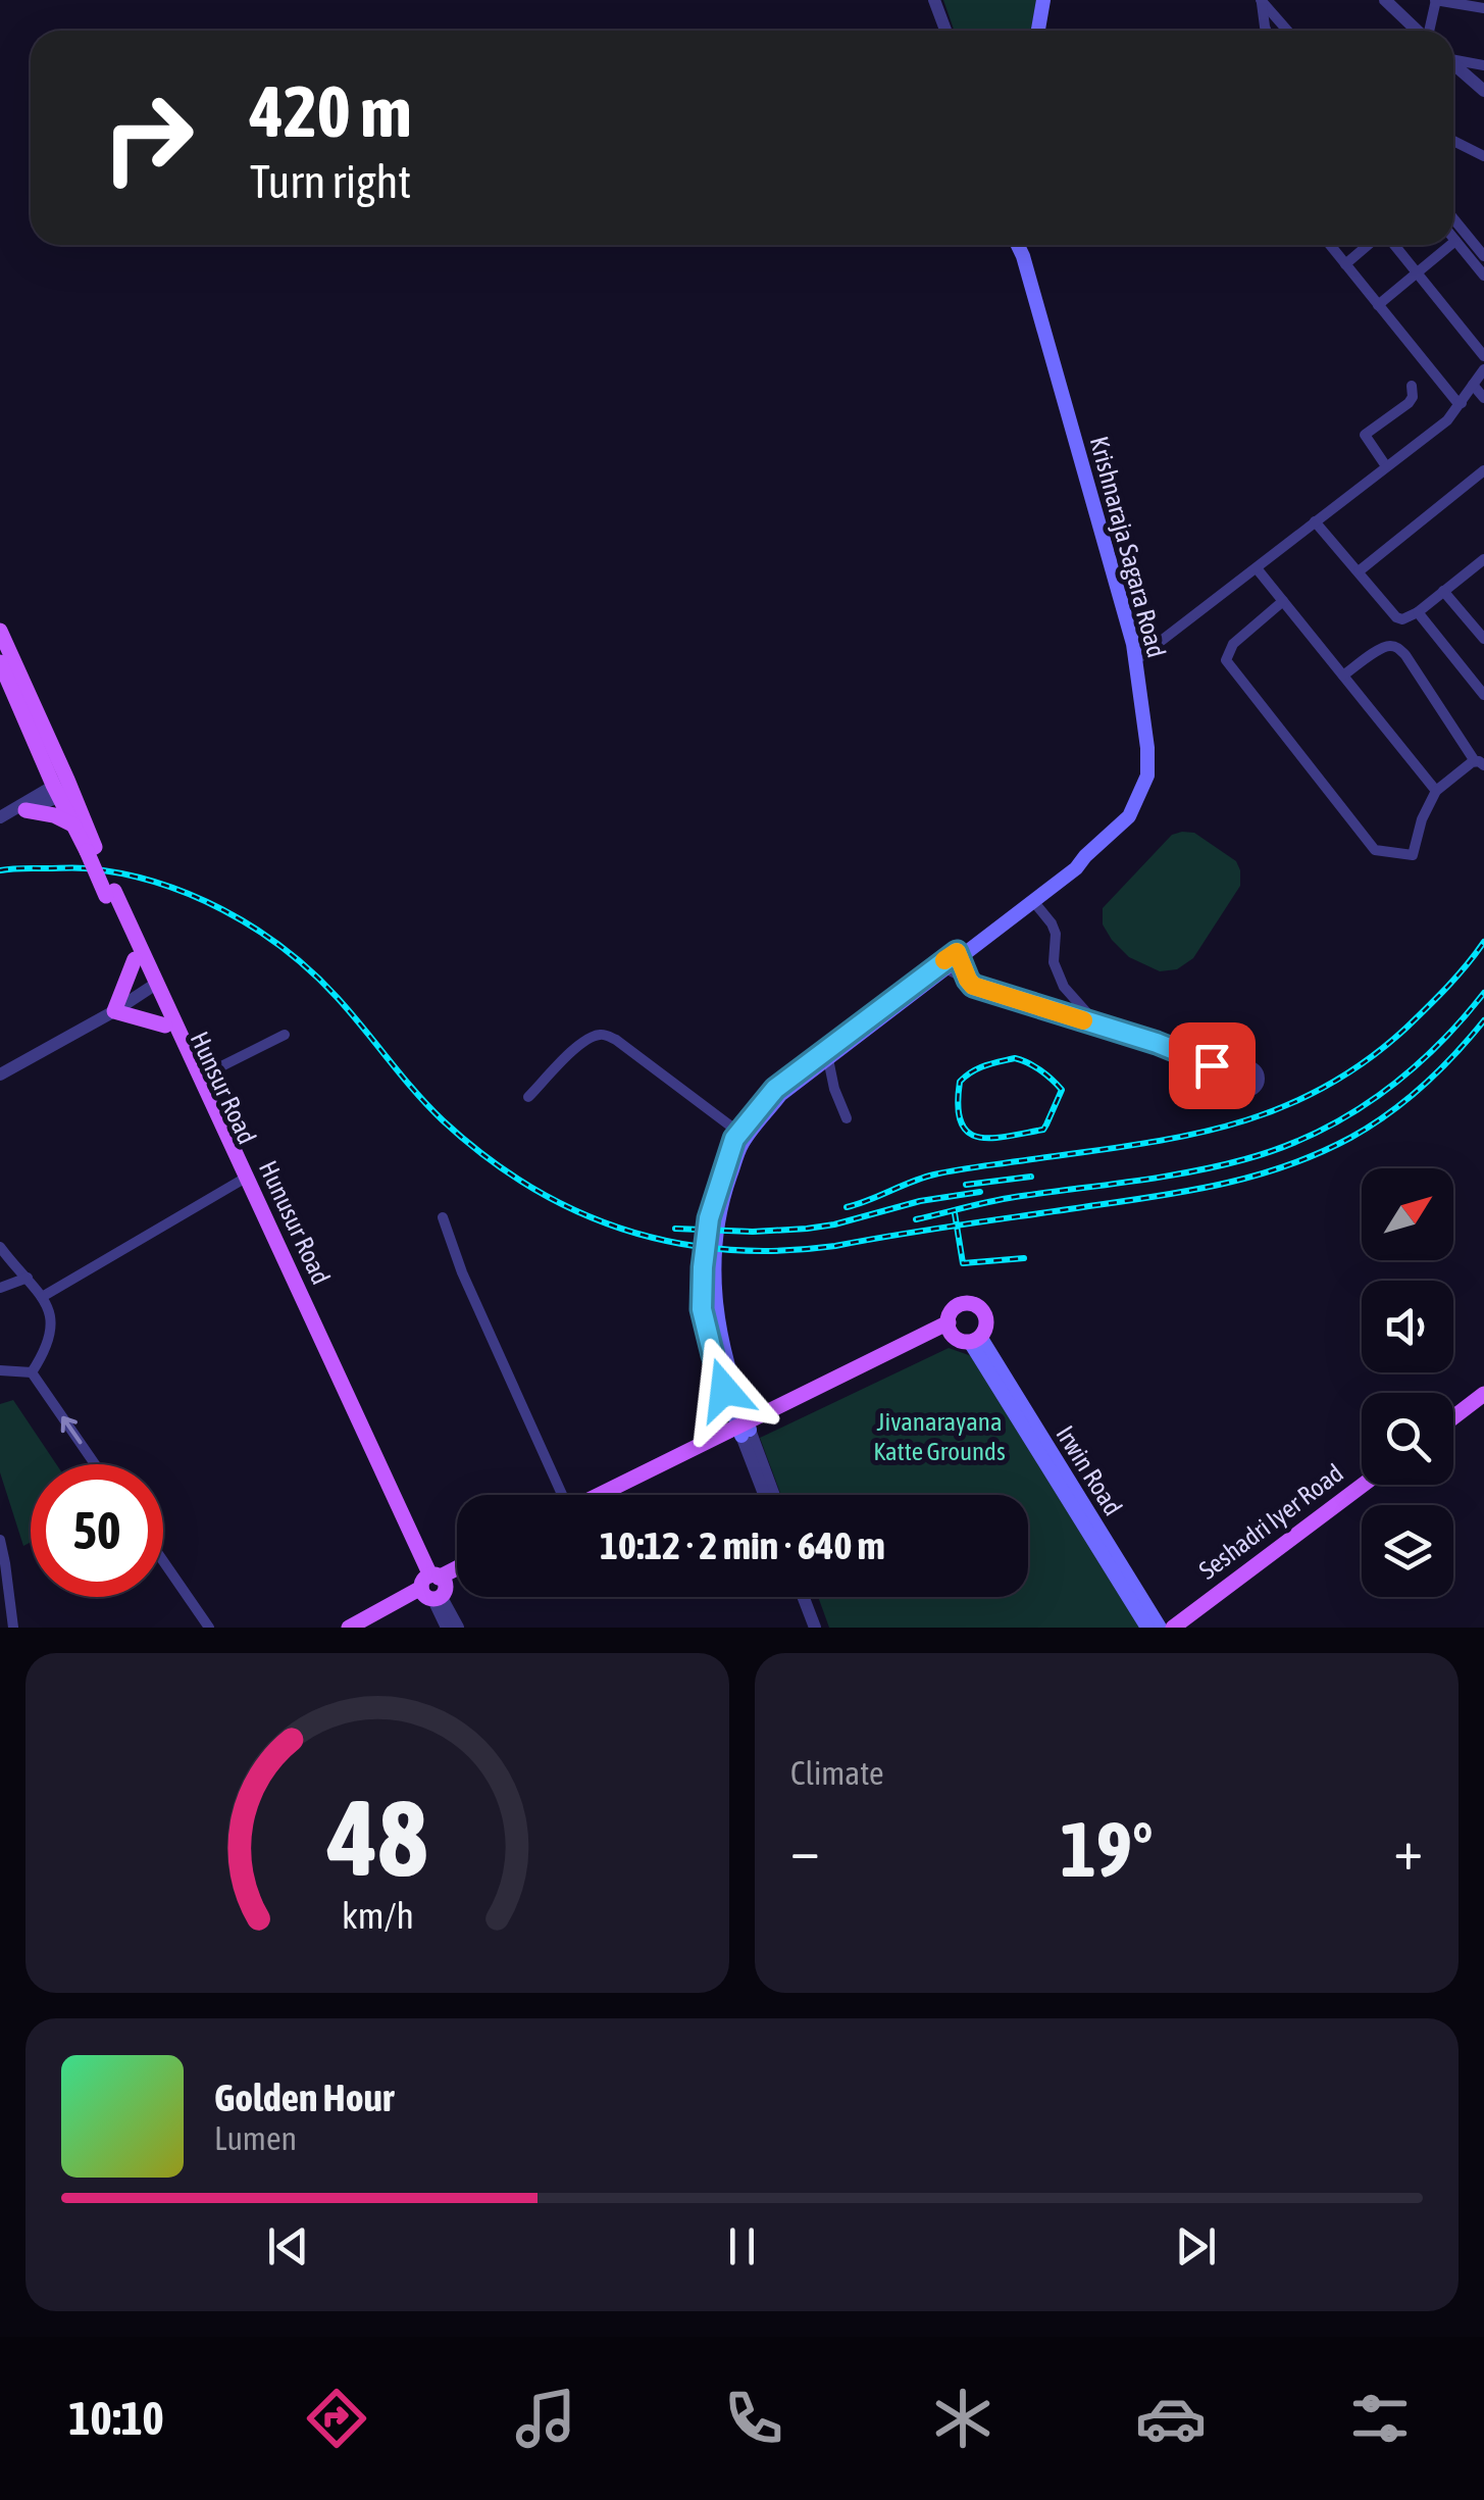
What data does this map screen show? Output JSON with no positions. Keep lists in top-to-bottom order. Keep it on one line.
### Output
{"streets":{"main road":["Krishnaraja Sagara Road","Hunsur Road","Hunusur Road","Irwin Road","Seshadri Iyer Road"]},"crossings":[["Hunsur Road","Hunusur Road"],["Irwin Road","Seshadri Iyer Road"]],"parks":["Jivanarayana Katte Grounds"],"north":"top right","page":{"turn":["420 m","Turn right"],"limit":"50","trip":"10:12 · 2 min · 640 m","tile":"Climate","heat":["−","19°","+"],"song":["Golden Hour","Lumen"],"tabs":"10:10","gauge":["48","km/h"]}}
